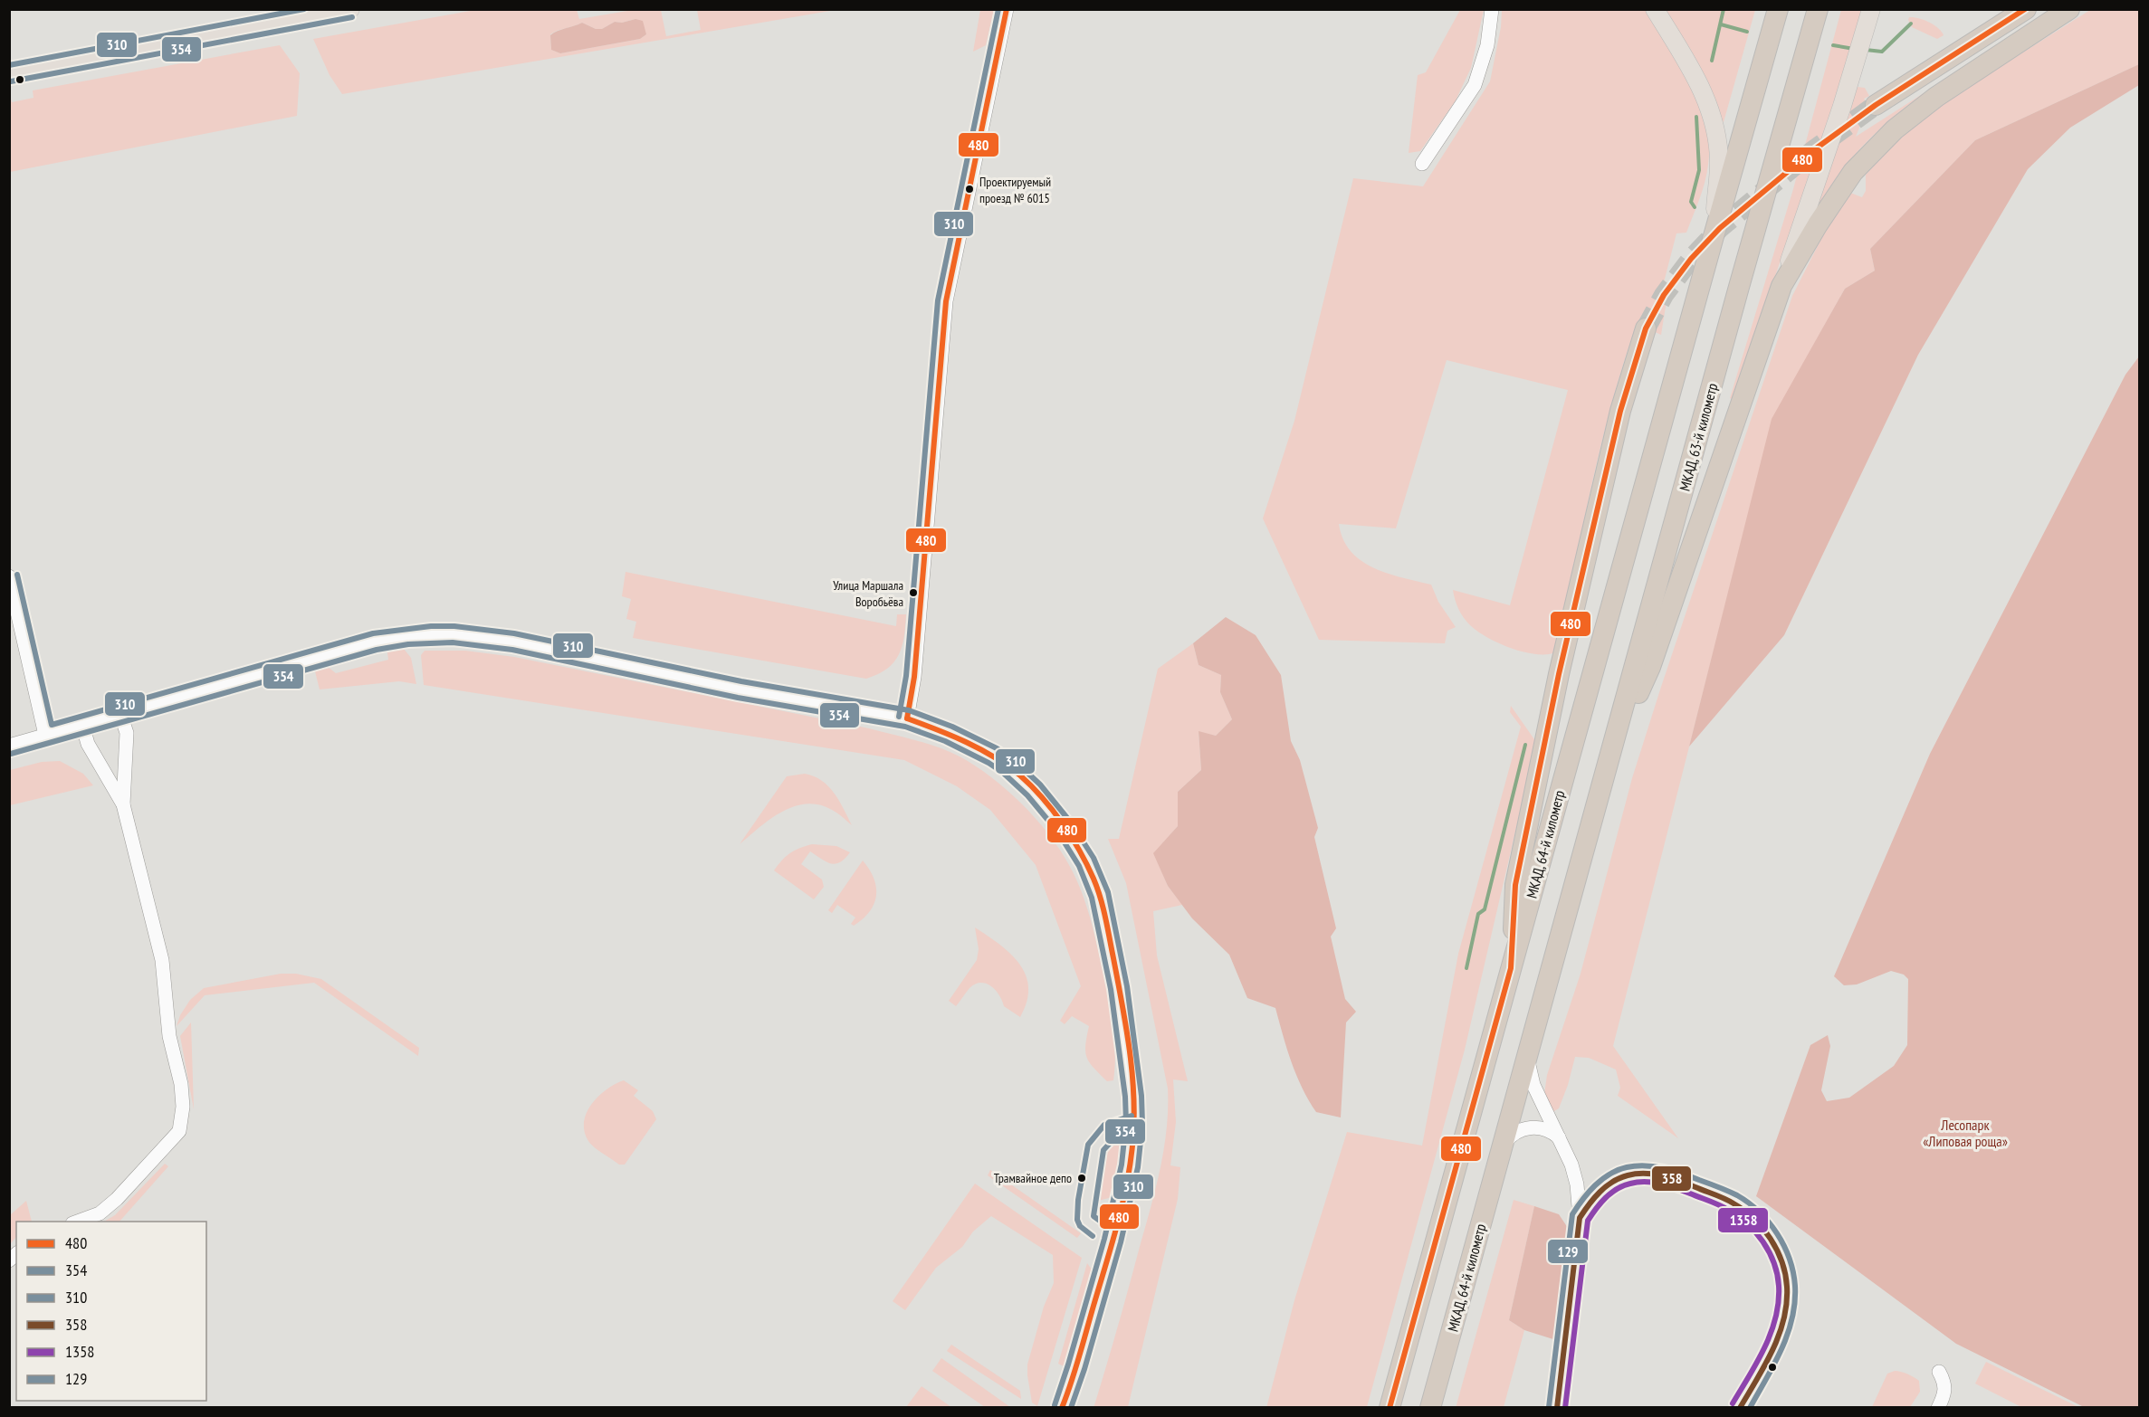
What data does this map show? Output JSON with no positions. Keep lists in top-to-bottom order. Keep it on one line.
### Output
{"streets":{"highway":["МКАД, 63-й километр","МКАД, 64-й километр"]},"crossings":[["МКАД, 63-й километр","МКАД, 64-й километр"]],"parks":["Лесопарк «Липовая роща»"],"places":["Проектируемый проезд № 6015","Улица Маршала Воробьёва","Трамвайное депо"],"lines":["transit line 480","transit line 310","transit line 354","transit line 129","transit line 358","transit line 1358"],"legend":["480","354","310","358","1358","129"]}
